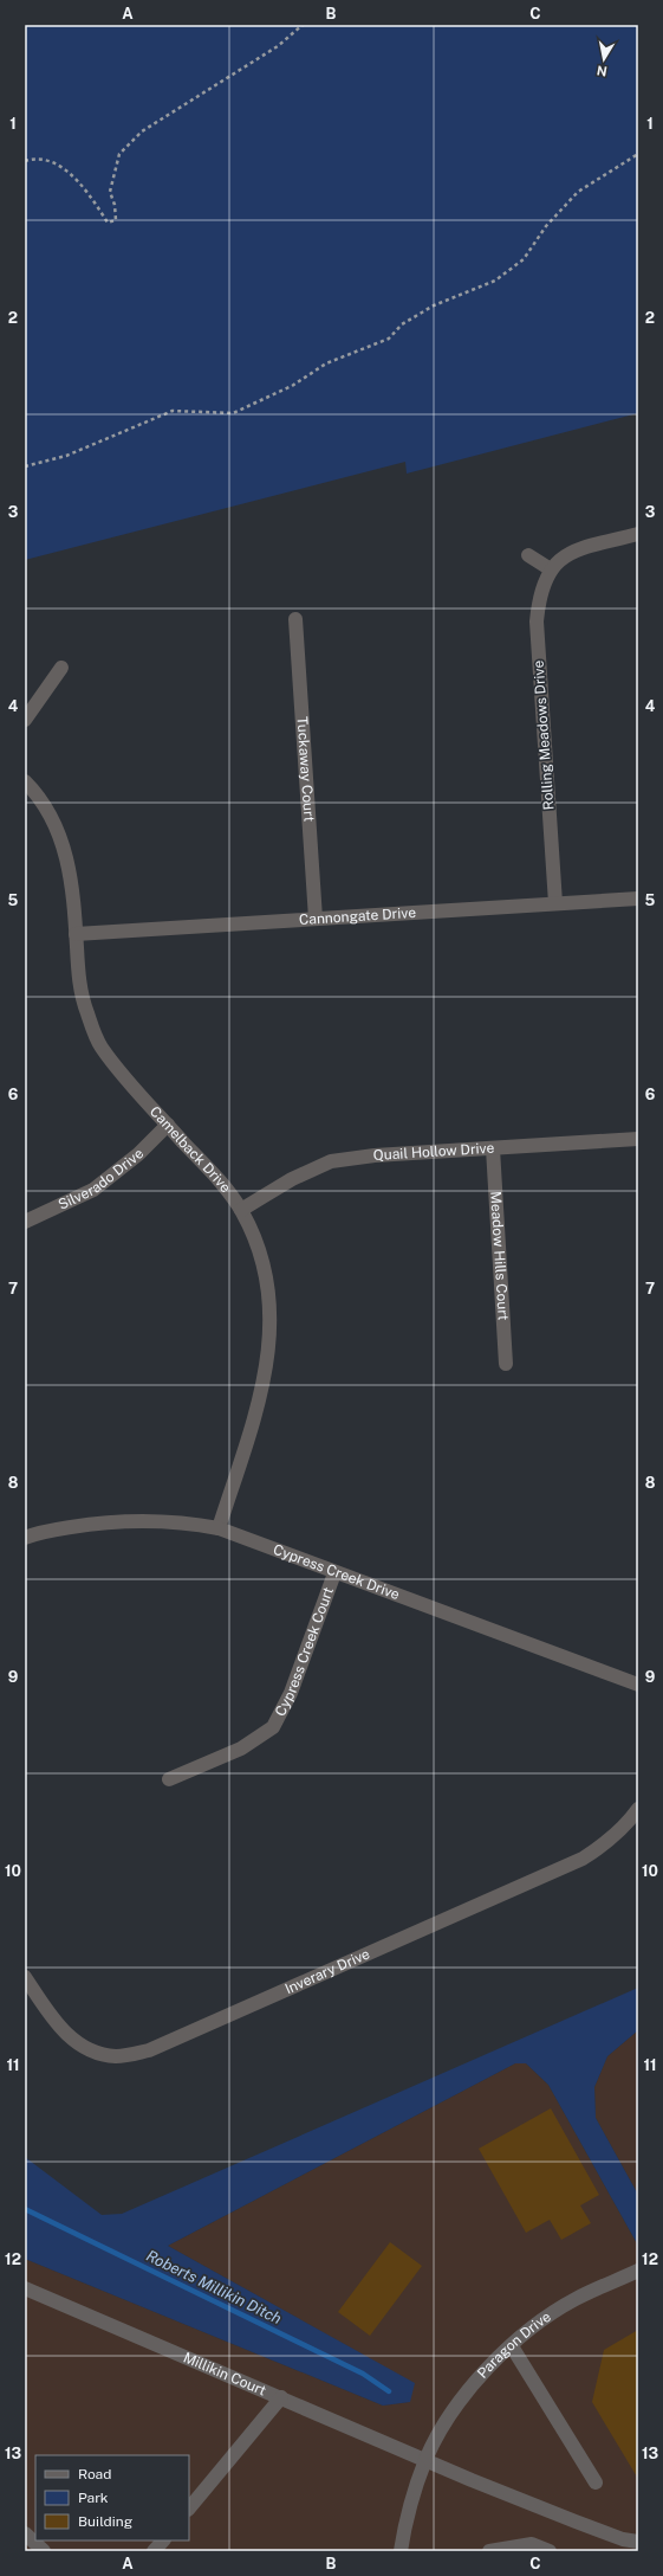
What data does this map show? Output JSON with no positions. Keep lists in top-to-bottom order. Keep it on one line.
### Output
{"streets":{"street":["Rolling Meadows Drive","Tuckaway Court","Cannongate Drive","Camelback Drive","Quail Hollow Drive","Silverado Drive","Meadow Hills Court","Cypress Creek Drive","Cypress Creek Court","Inverary Drive","Paragon Drive","Millikin Court"]},"crossings":[["Rolling Meadows Drive","Cannongate Drive"],["Tuckaway Court","Cannongate Drive"],["Cannongate Drive","Camelback Drive"],["Camelback Drive","Quail Hollow Drive"],["Camelback Drive","Silverado Drive"],["Camelback Drive","Cypress Creek Drive"],["Quail Hollow Drive","Meadow Hills Court"],["Cypress Creek Drive","Cypress Creek Court"],["Paragon Drive","Millikin Court"]],"water":["Roberts Millikin Ditch"],"legend":["Road","Park","Building"],"north":"bottom","grid":{"columns":["A","B","C"],"rows":["1","2","3","4","5","6","7","8","9","10","11","12","13"]}}
